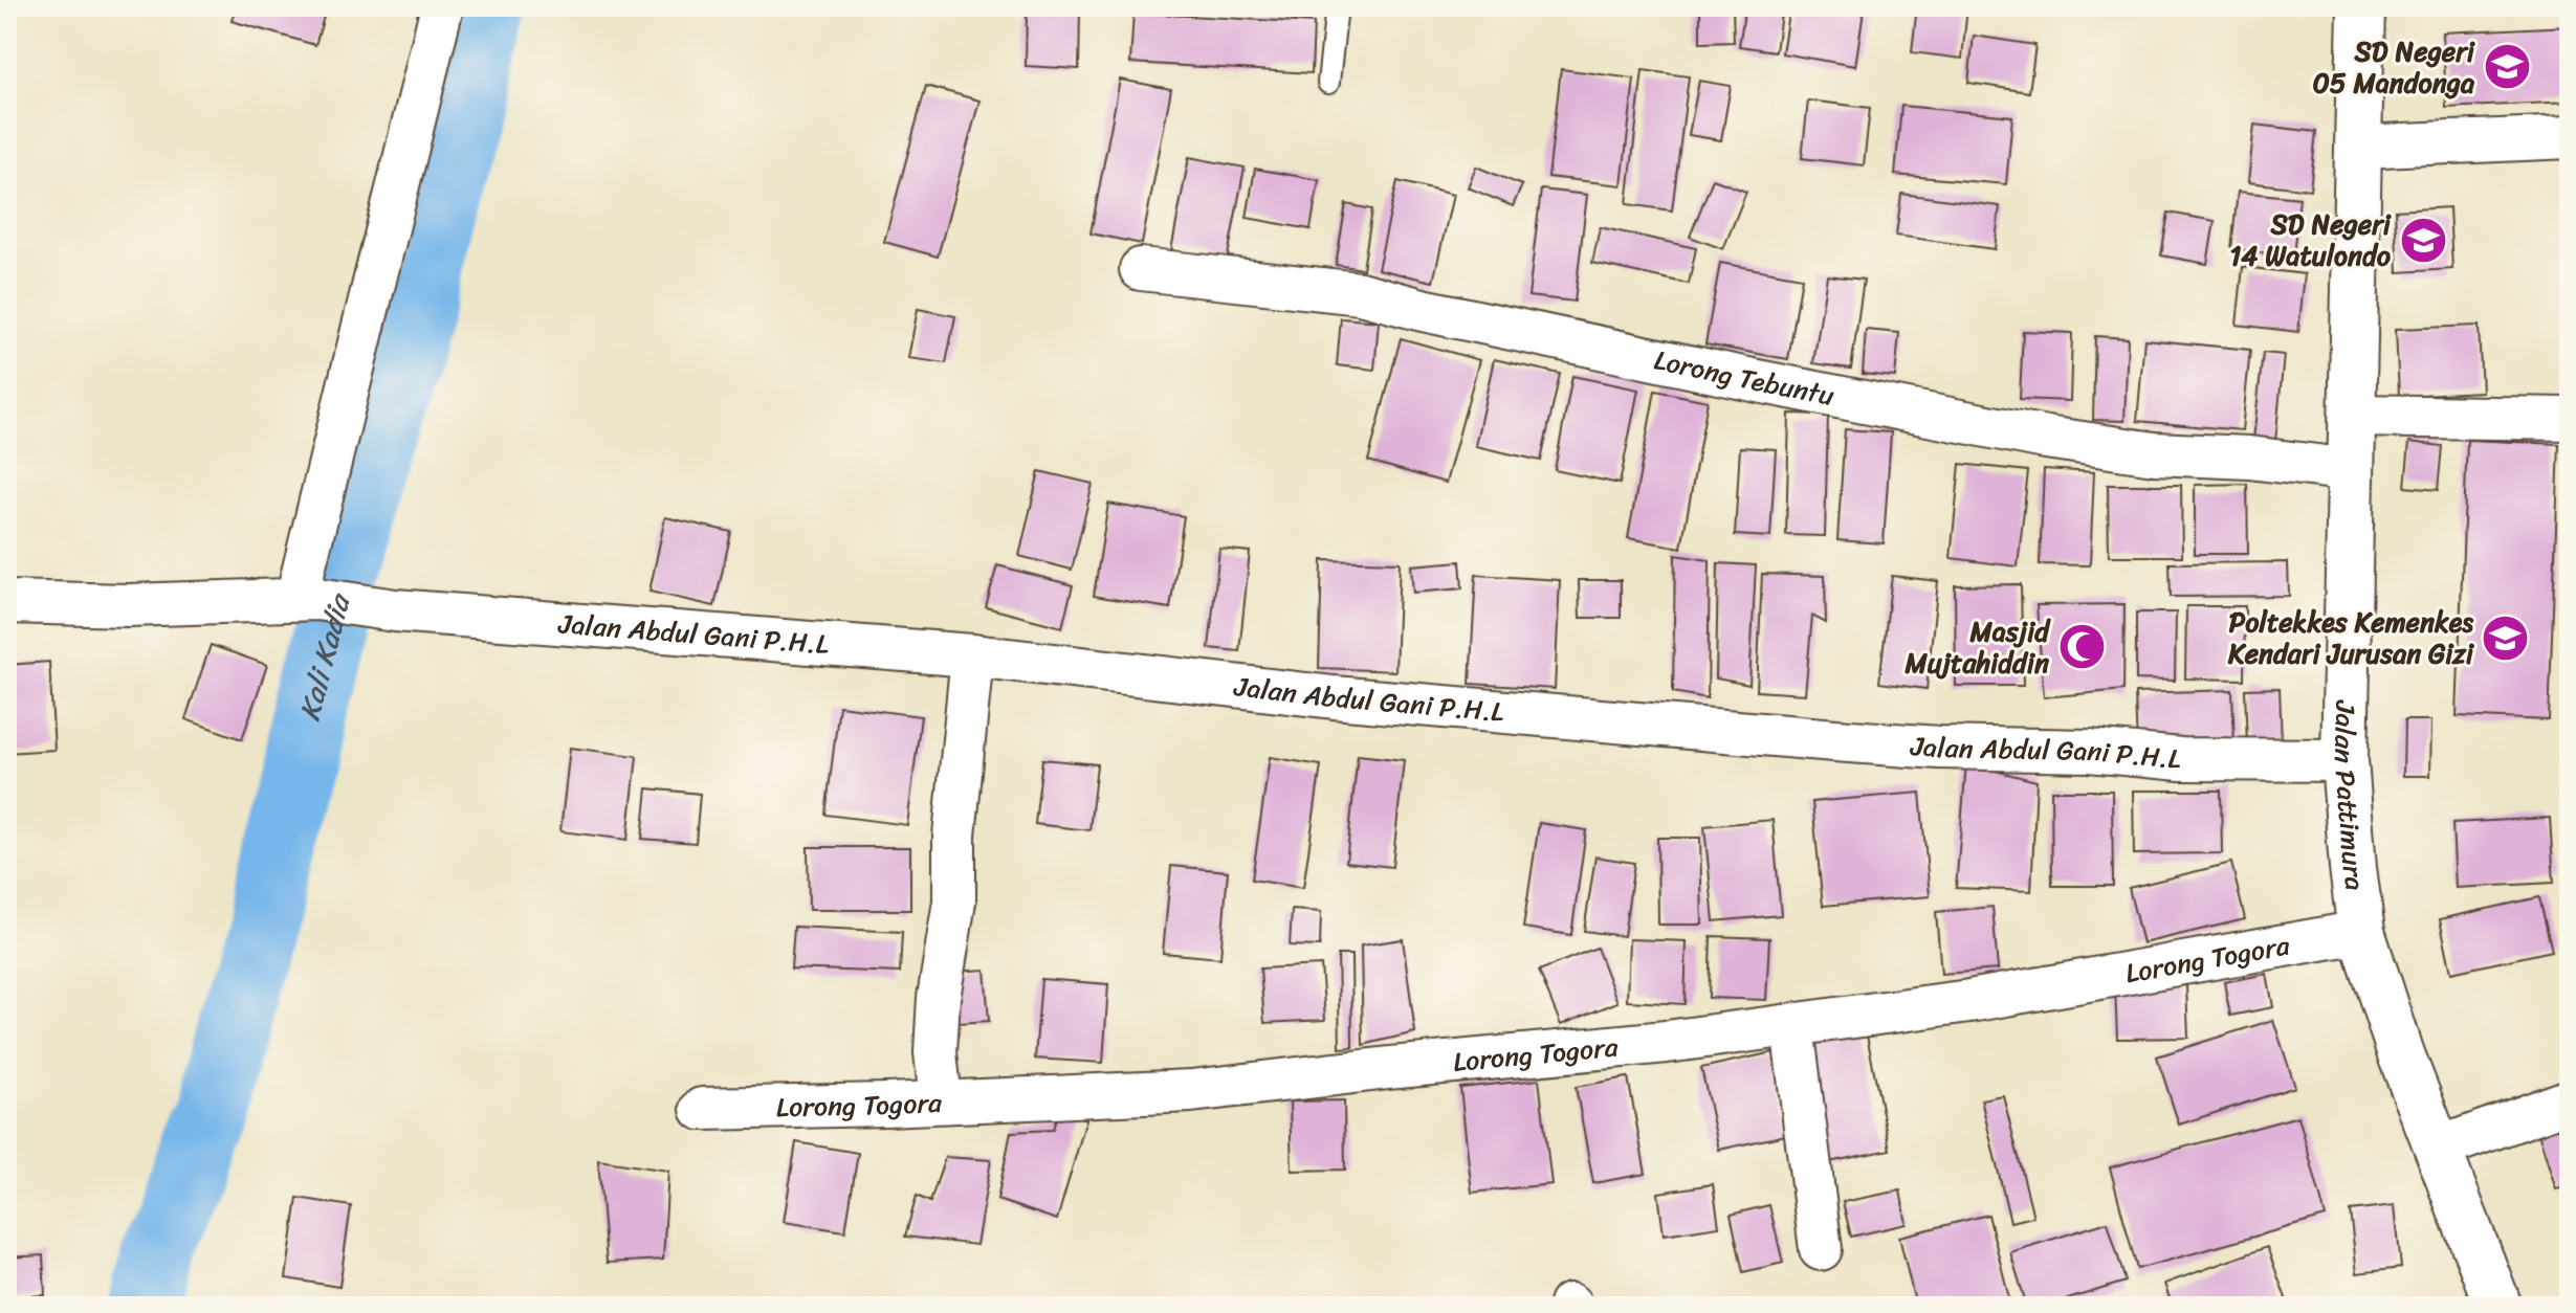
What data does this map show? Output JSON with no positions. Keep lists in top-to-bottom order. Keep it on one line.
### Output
{"streets":{"highway":["Jalan Pattimura"],"street":["Lorong Tebuntu","Jalan Abdul Gani P.H.L","Lorong Togora"]},"crossings":[["Lorong Tebuntu","Jalan Pattimura"],["Jalan Abdul Gani P.H.L","Jalan Pattimura"],["Jalan Pattimura","Lorong Togora"]],"water":["Kali Kadia"],"places":{"school or university":["SD Negeri 05 Mandonga","SD Negeri 14 Watulondo","Poltekkes Kemenkes Kendari Jurusan Gizi"],"mosque":["Masjid Mujtahiddin"]}}
